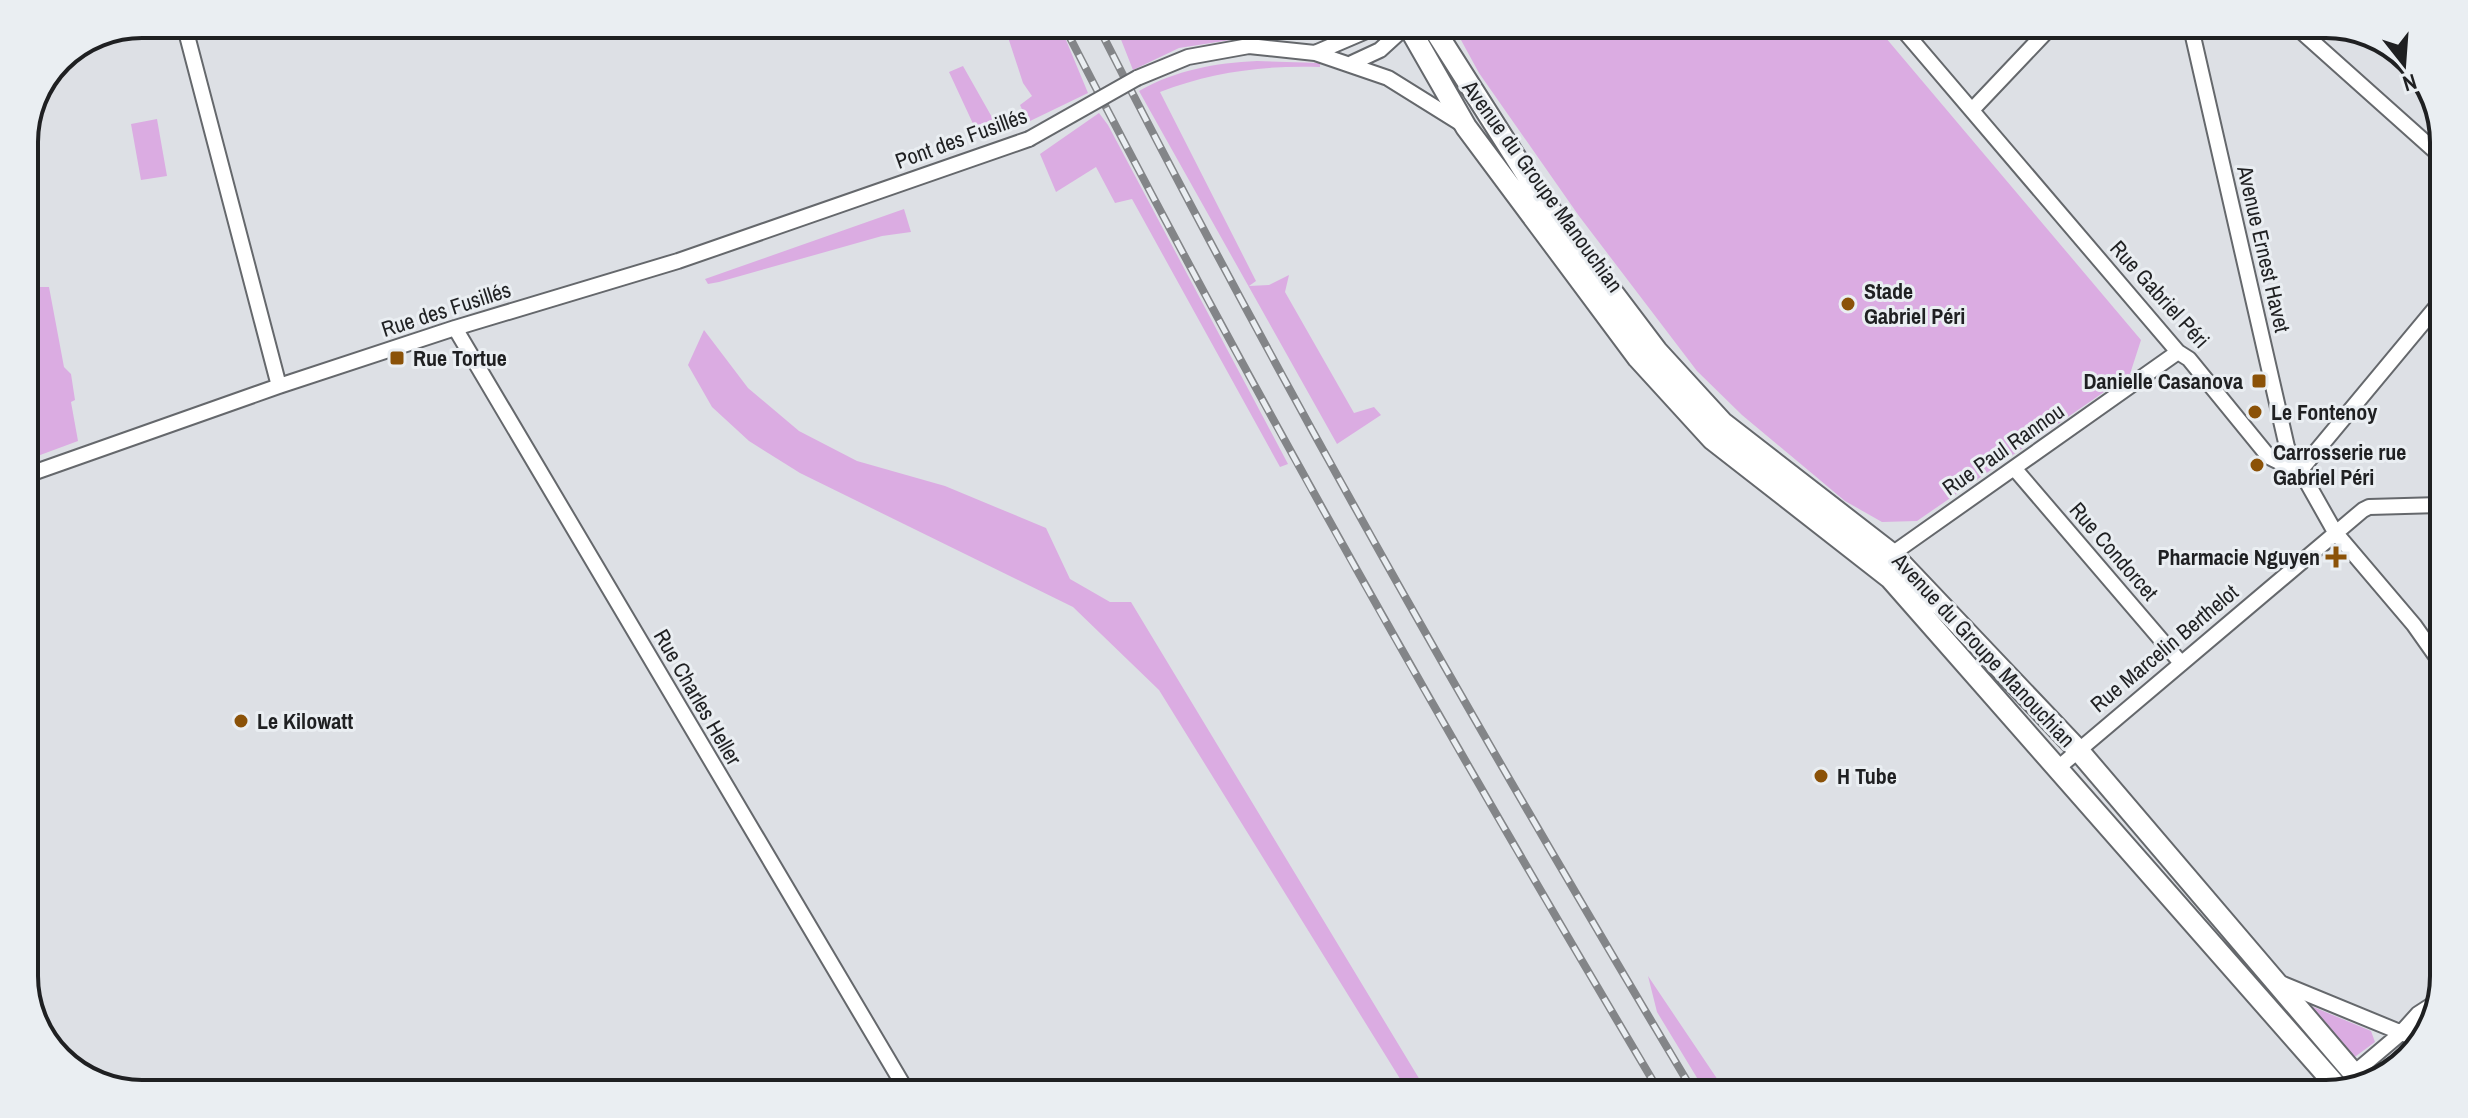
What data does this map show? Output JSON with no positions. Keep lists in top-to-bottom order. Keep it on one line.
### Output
{"streets":{"street":["Pont des Fusillés","Avenue du Groupe Manouchian","Avenue Ernest Havet","Rue Gabriel Péri","Rue des Fusillés","Rue Paul Rannou","Rue Condorcet","Rue Marcelin Berthelot","Rue Charles Heller"]},"crossings":[["Pont des Fusillés","Rue des Fusillés"],["Avenue du Groupe Manouchian","Rue Paul Rannou"],["Avenue du Groupe Manouchian","Rue Marcelin Berthelot"],["Avenue Ernest Havet","Rue Gabriel Péri"],["Rue Gabriel Péri","Rue Paul Rannou"],["Rue Gabriel Péri","Rue Marcelin Berthelot"],["Rue des Fusillés","Rue Charles Heller"],["Rue Paul Rannou","Rue Condorcet"],["Rue Condorcet","Rue Marcelin Berthelot"]],"places":{"other":["Stade Gabriel Péri","Le Fontenoy","Carrosserie rue Gabriel Péri","Le Kilowatt","H Tube"],"transit":["Rue Tortue","Danielle Casanova"],"health":["Pharmacie Nguyen"]},"north":"bottom"}
